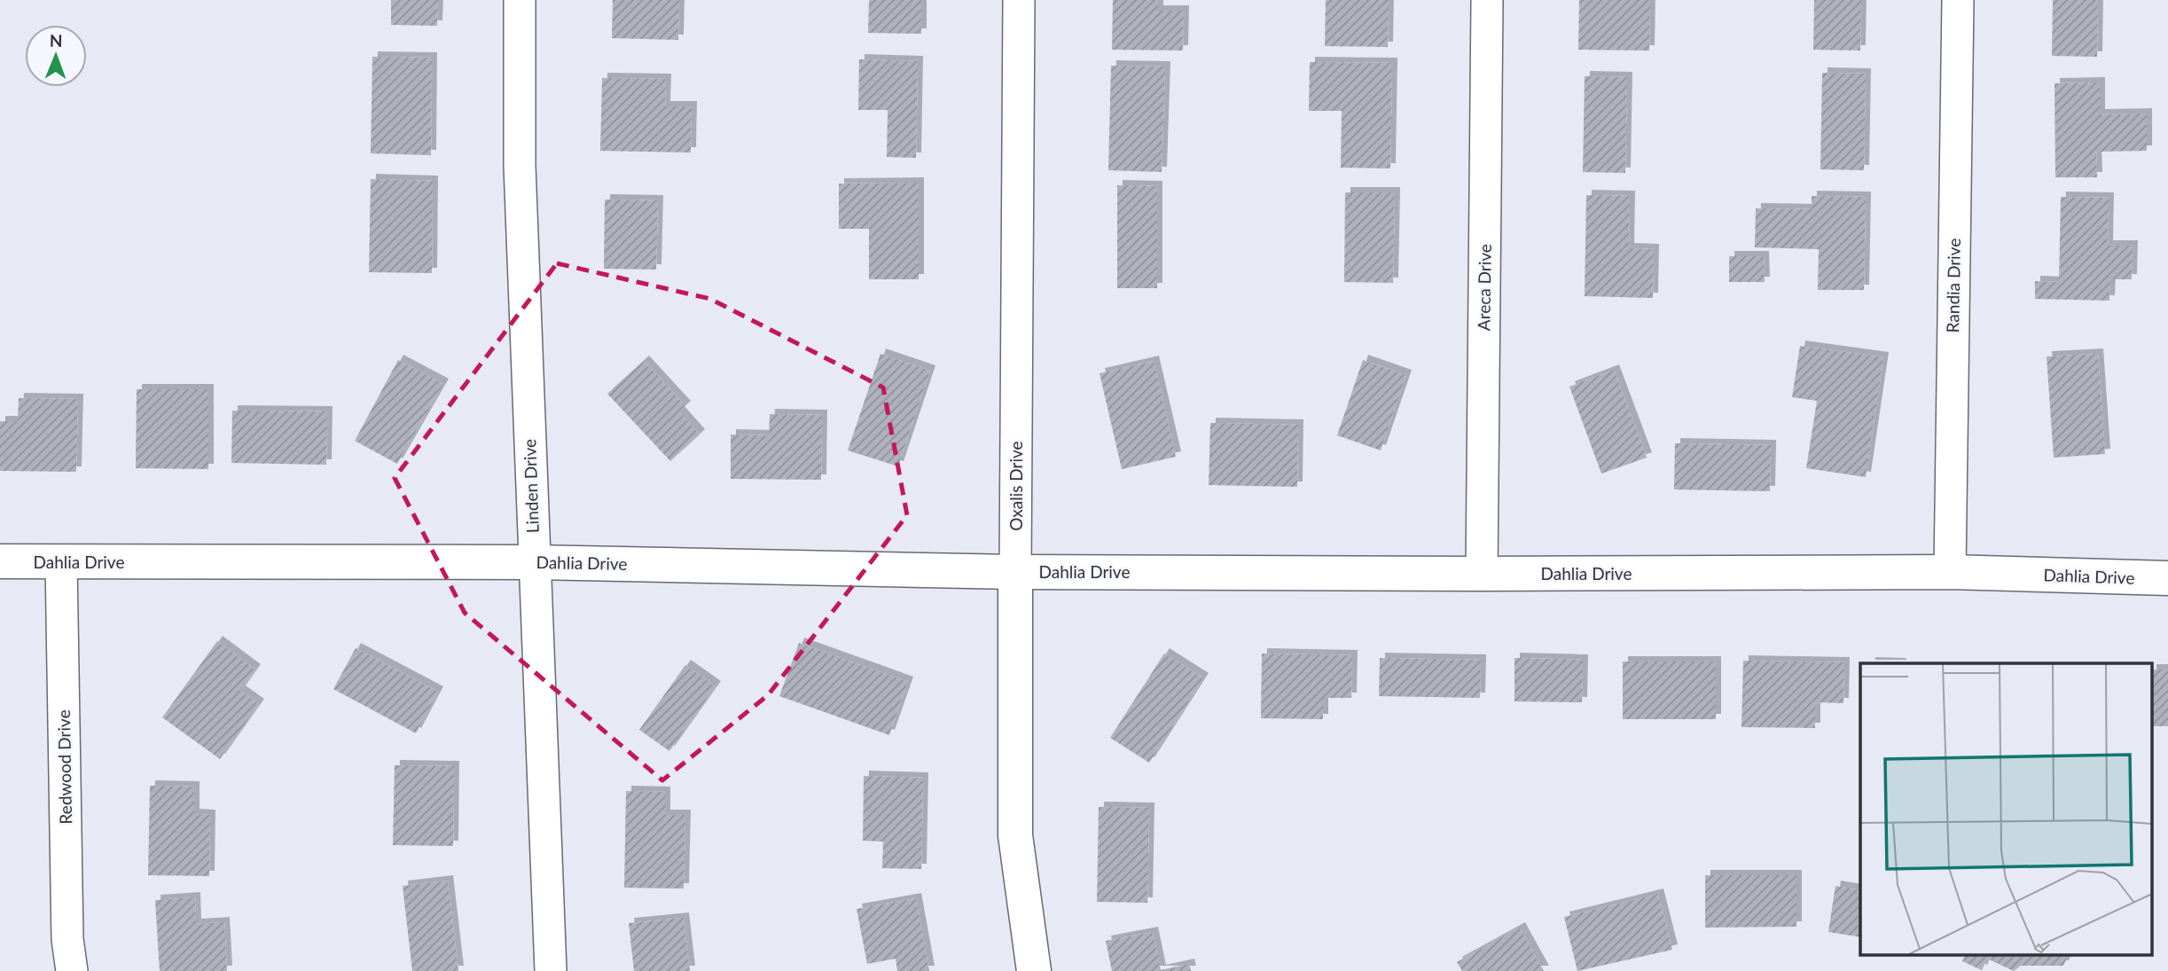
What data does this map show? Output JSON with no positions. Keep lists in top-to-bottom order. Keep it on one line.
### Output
{"streets":{"street":["Randia Drive","Areca Drive","Linden Drive","Oxalis Drive","Dahlia Drive","Redwood Drive"]},"crossings":[["Randia Drive","Dahlia Drive"],["Areca Drive","Dahlia Drive"],["Linden Drive","Dahlia Drive"],["Oxalis Drive","Dahlia Drive"],["Dahlia Drive","Redwood Drive"]],"north":"top"}
